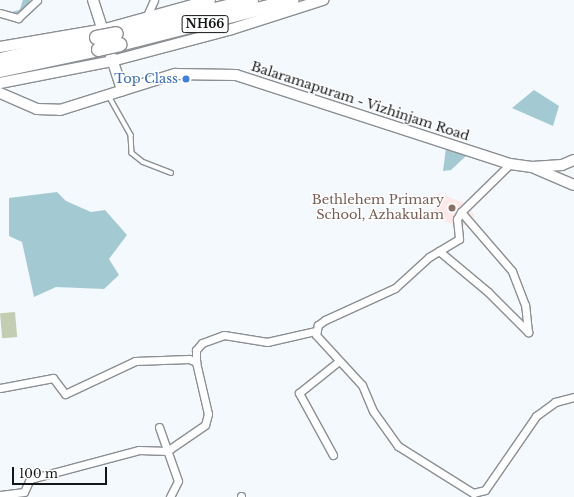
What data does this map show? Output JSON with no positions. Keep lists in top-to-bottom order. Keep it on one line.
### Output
{"streets":{"highway":["NH66"],"street":["Balaramapuram - Vizhinjam Road"]},"places":["Top Class","Bethlehem Primary School, Azhakulam"],"scale_bar":"100 m"}
